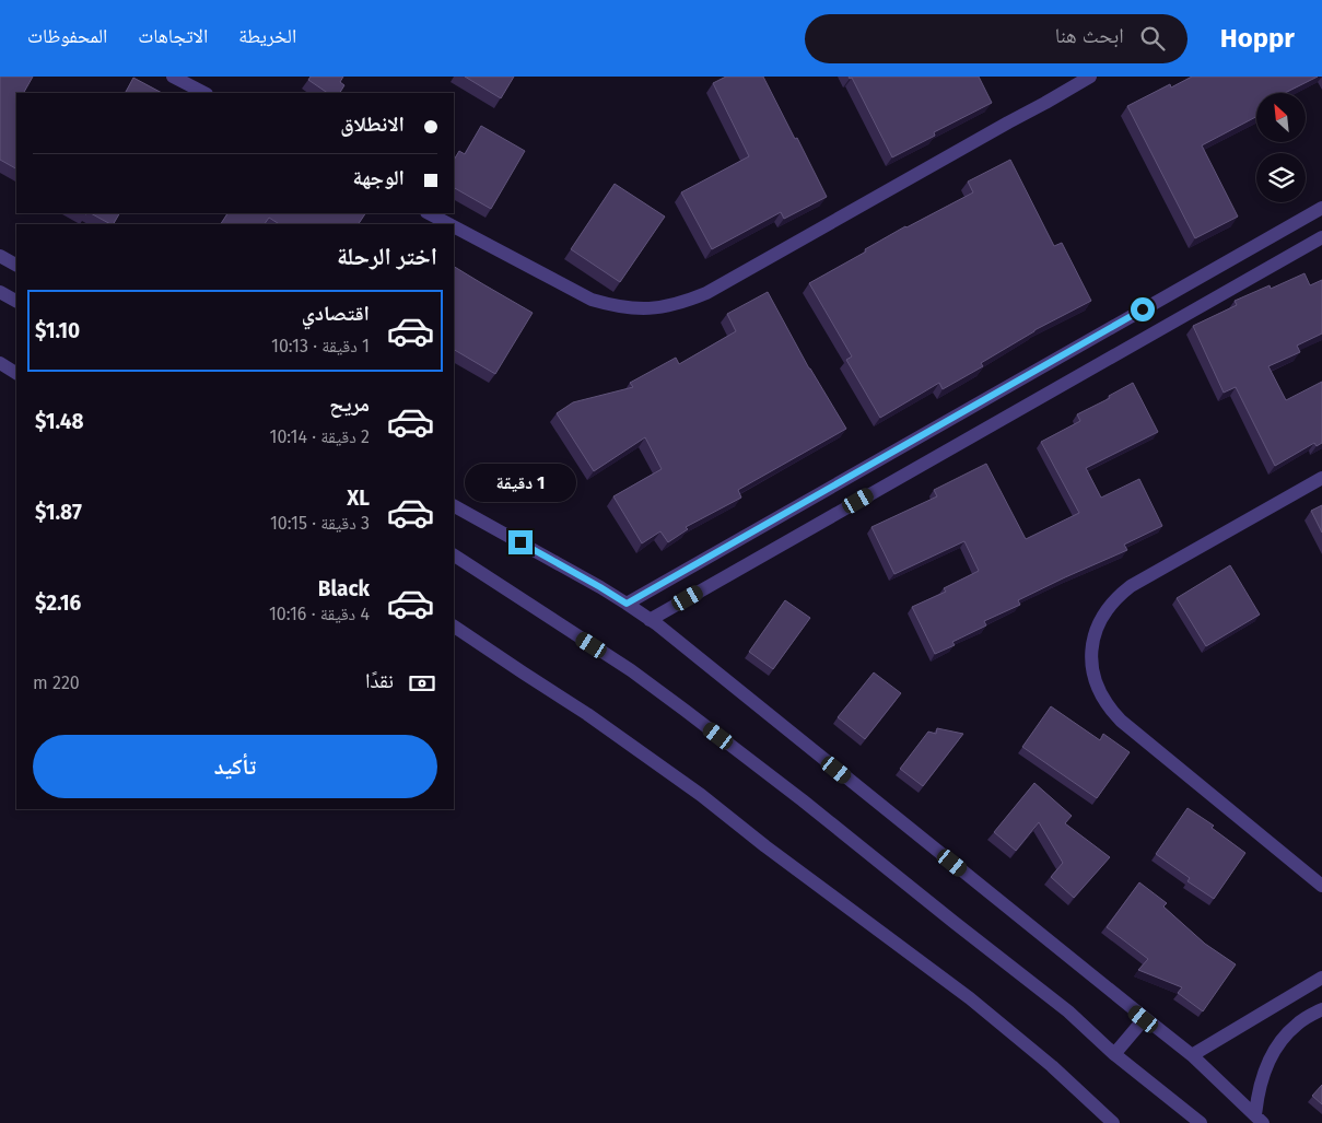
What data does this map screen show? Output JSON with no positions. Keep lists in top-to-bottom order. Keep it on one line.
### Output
{"north":"top left","page":{"header":"Hoppr","search":"ابحث هنا","nav":["الخريطة","الاتجاهات","المحفوظات"],"banner":["الانطلاق","الوجهة"],"heading":"اختر الرحلة","list":[{"name":"اقتصادي","note":"1 دقيقة · 10:13","value":"$1.10"},{"name":"مريح","note":"2 دقيقة · 10:14","value":"$1.48"},{"name":"XL","note":"3 دقيقة · 10:15","value":"$1.87"},{"name":"Black","note":"4 دقيقة · 10:16","value":"$2.16"}],"bubble":"1 دقيقة","pay":["نقدًا","220 m"],"buttons":"تأكيد"}}
